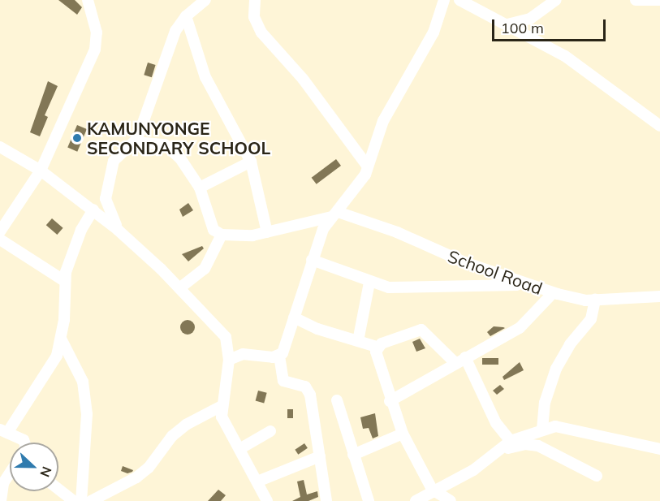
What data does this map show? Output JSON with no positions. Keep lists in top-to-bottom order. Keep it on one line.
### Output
{"streets":{"street":["School Road"]},"places":["KAMUNYONGE SECONDARY SCHOOL"],"scale_bar":"100 m","north":"right"}
